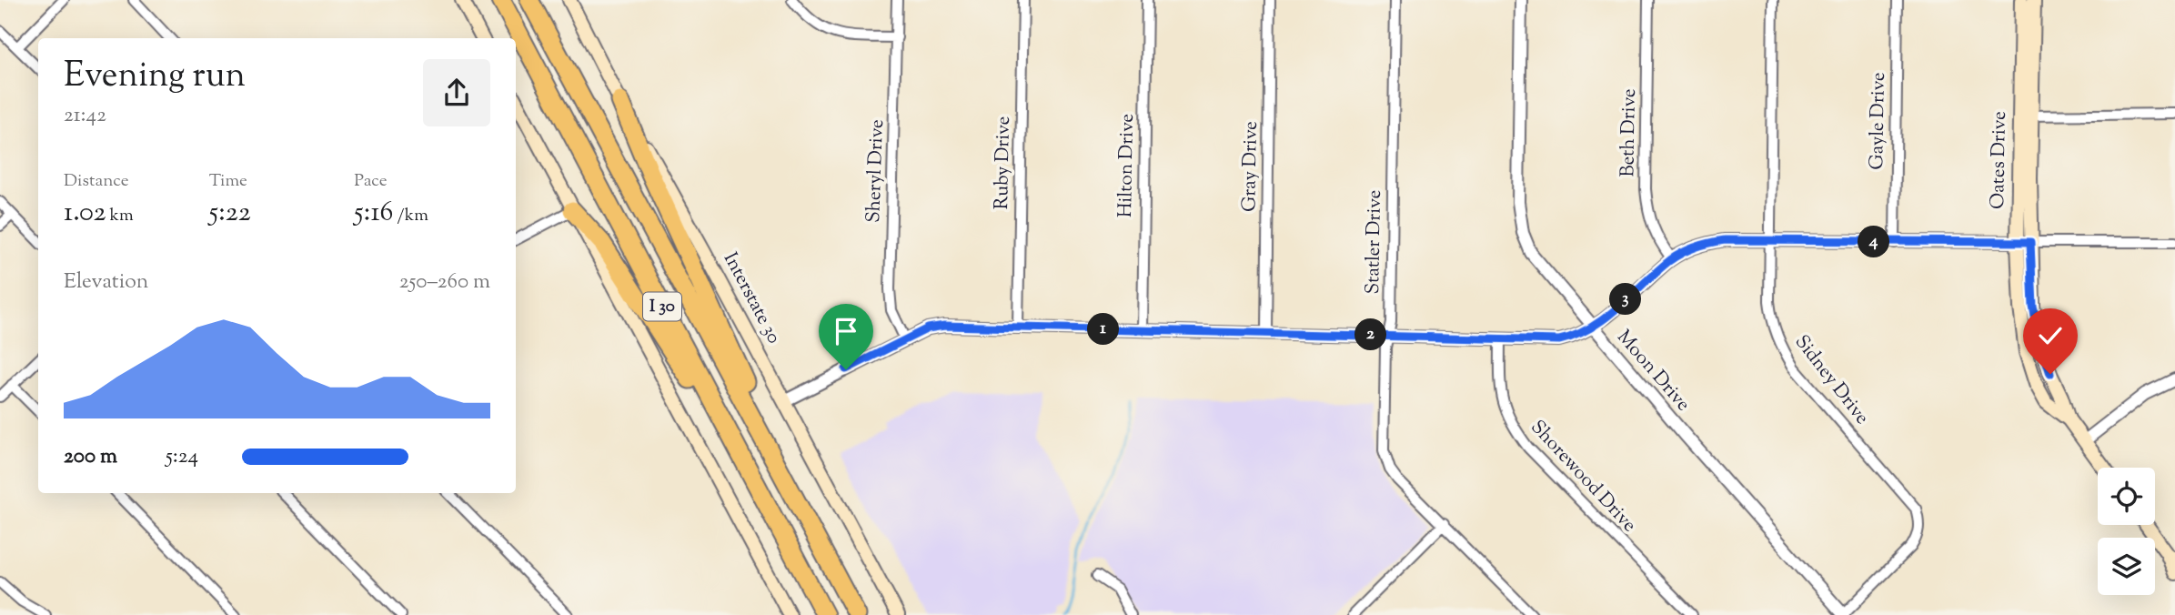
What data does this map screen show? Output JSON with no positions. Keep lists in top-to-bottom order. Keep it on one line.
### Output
{"streets":{"highway":["I 30"],"main road":["Oates Drive","Interstate 30"],"street":["Gayle Drive","Beth Drive","Ruby Drive","Hilton Drive","Gray Drive","Sheryl Drive","Statler Drive","Moon Drive","Sidney Drive","Shorewood Drive"]},"crossings":[["Moon Drive","Sidney Drive"]],"page":{"heading":["Evening run","21:42"],"stats":[["Distance","1.02 km"],["Time","5:22"],["Pace","5:16 /km"]],"pins":["4","3","1","2"],"chart":["Elevation","250–260 m"],"list":[{"name":"200 m","note":"5:24"}]}}
